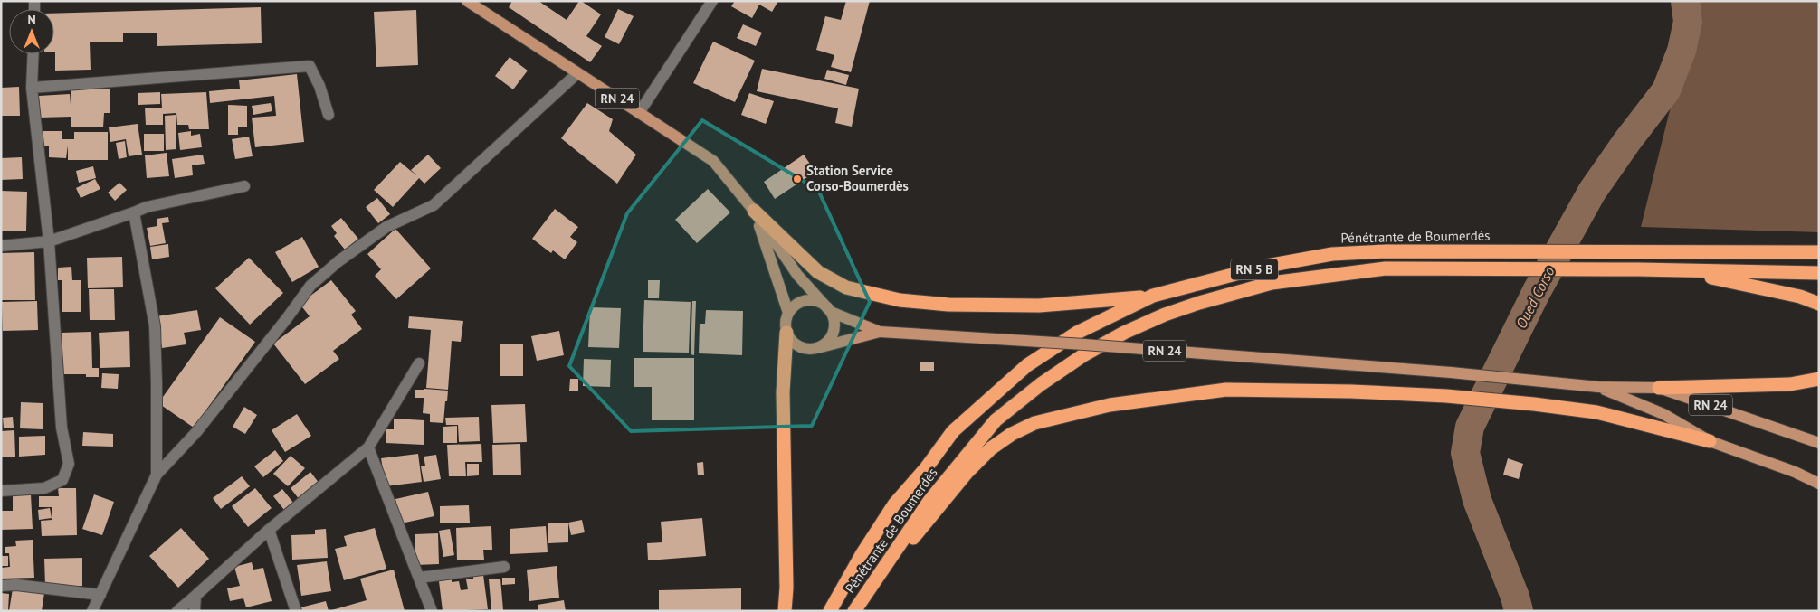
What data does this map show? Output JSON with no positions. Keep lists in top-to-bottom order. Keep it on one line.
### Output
{"streets":{"highway":["RN 24","Pénétrante de Boumerdès","RN 5 B"]},"water":["Oued Corso"],"places":["Station Service Corso-Boumerdès"],"north":"top"}
